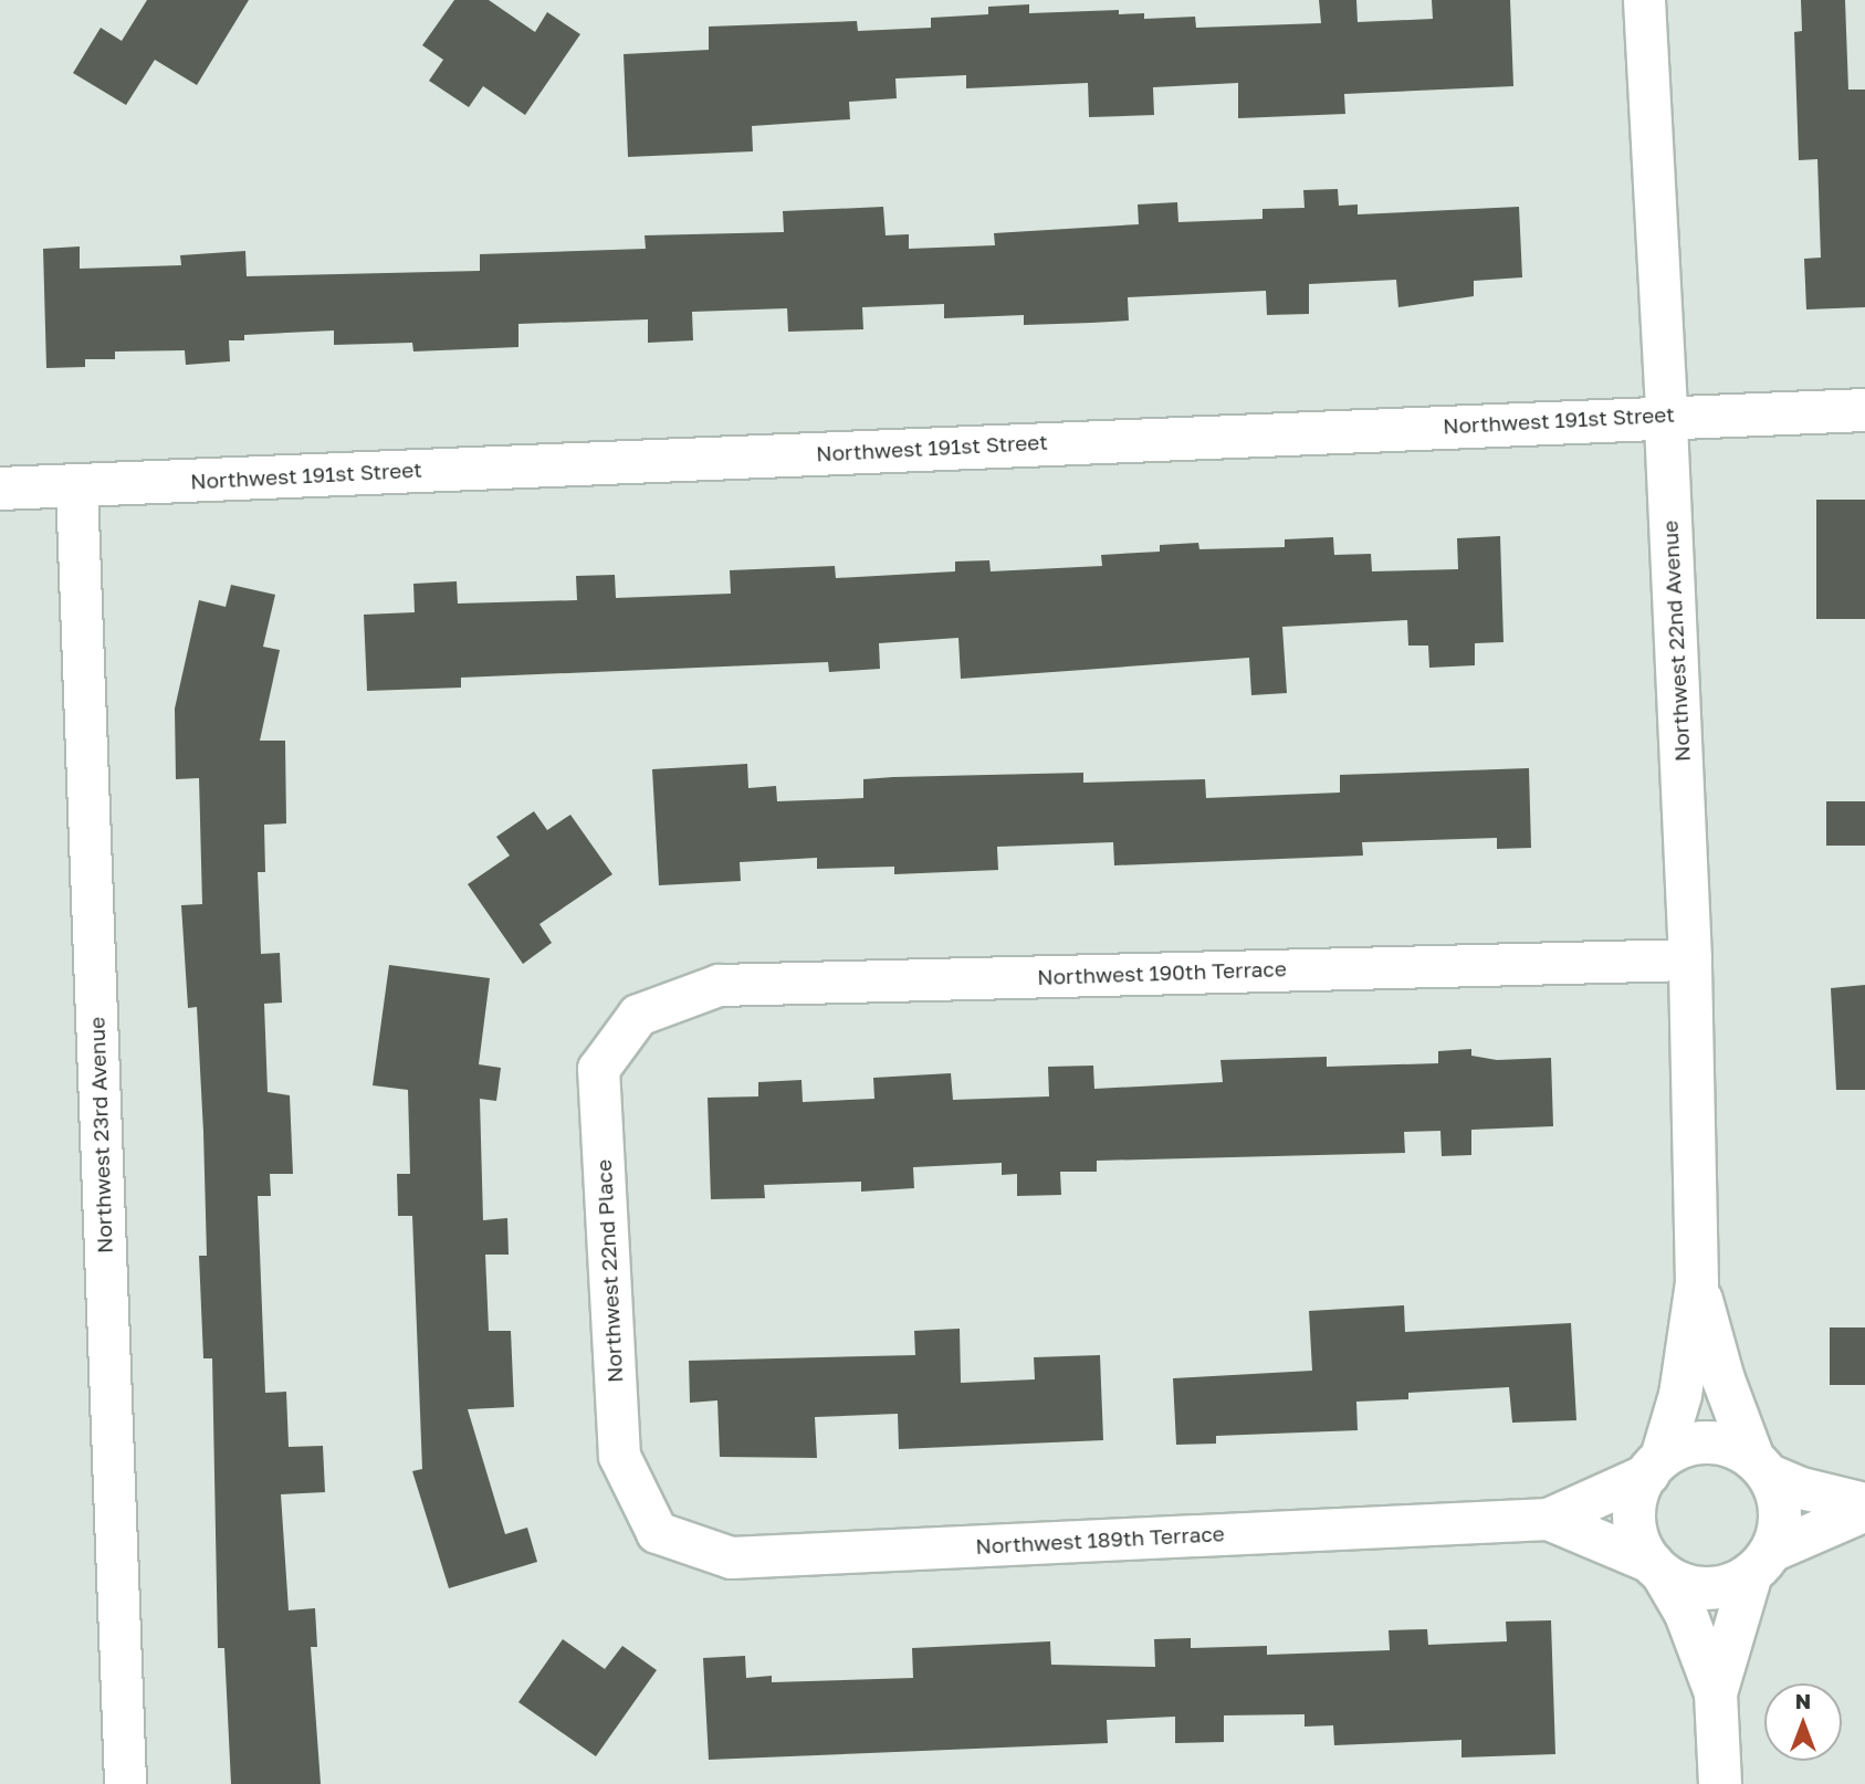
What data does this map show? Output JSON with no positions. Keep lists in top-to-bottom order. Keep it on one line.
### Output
{"streets":{"street":["Northwest 191st Street","Northwest 22nd Avenue","Northwest 190th Terrace","Northwest 23rd Avenue","Northwest 22nd Place","Northwest 189th Terrace"]},"crossings":[["Northwest 191st Street","Northwest 22nd Avenue"],["Northwest 191st Street","Northwest 23rd Avenue"],["Northwest 22nd Avenue","Northwest 190th Terrace"],["Northwest 22nd Avenue","Northwest 189th Terrace"],["Northwest 190th Terrace","Northwest 22nd Place"],["Northwest 22nd Place","Northwest 189th Terrace"]],"north":"top"}
